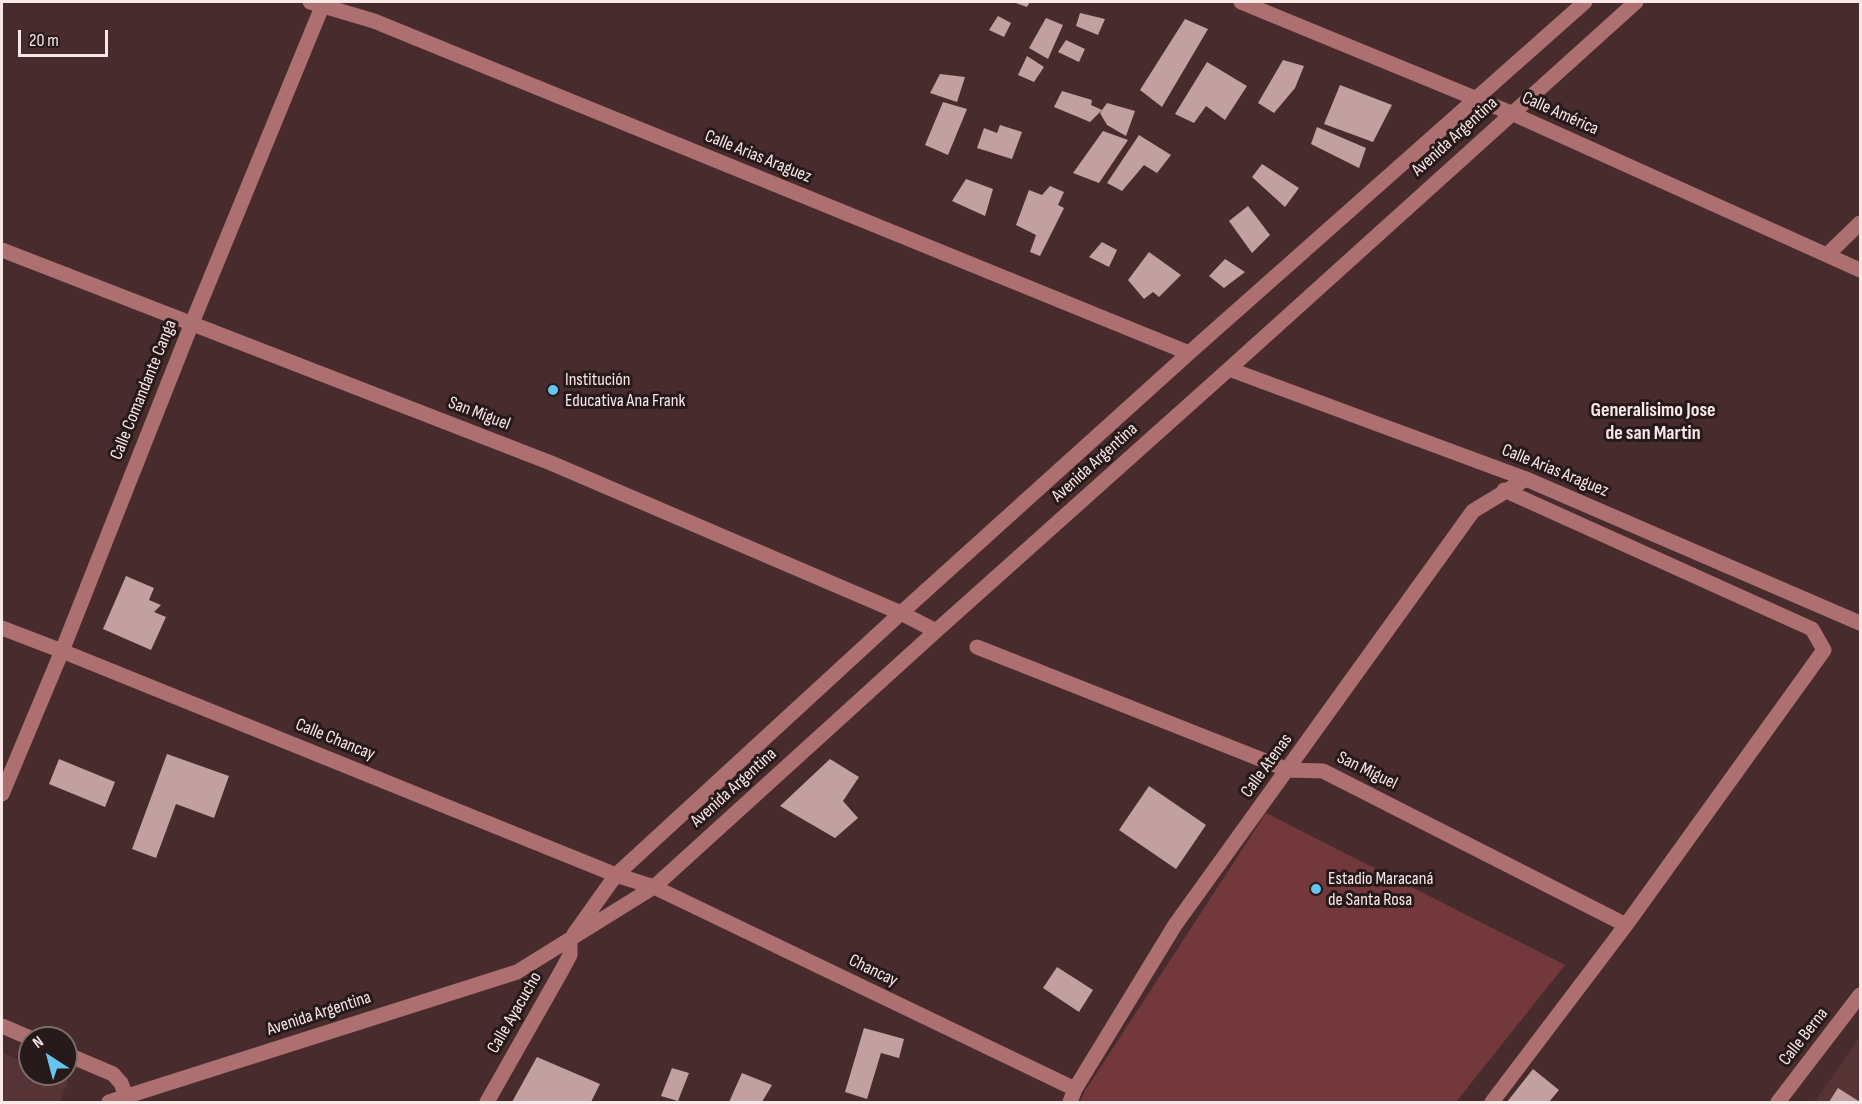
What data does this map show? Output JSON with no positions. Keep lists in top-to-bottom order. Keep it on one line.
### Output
{"streets":{"street":["Calle América","Avenida Argentina","Calle Arias Araguez","Calle Comandante Canga","San Miguel","Calle Chancay","Calle Atenas","Chancay","Calle Ayacucho","Calle Berna"]},"crossings":[["Calle América","Avenida Argentina"],["Avenida Argentina","Calle Arias Araguez"],["Avenida Argentina","San Miguel"],["Avenida Argentina","Calle Chancay"],["Avenida Argentina","Chancay"],["Avenida Argentina","Calle Ayacucho"],["Calle Arias Araguez","Calle Comandante Canga"],["Calle Arias Araguez","Calle Atenas"],["Calle Comandante Canga","San Miguel"],["Calle Comandante Canga","Calle Chancay"],["San Miguel","Calle Atenas"],["Calle Chancay","Chancay"],["Calle Atenas","Chancay"]],"districts":["Generalisimo Jose de san Martin"],"places":["Institución Educativa Ana Frank","Estadio Maracaná de Santa Rosa"],"scale_bar":"20 m","north":"top left"}
